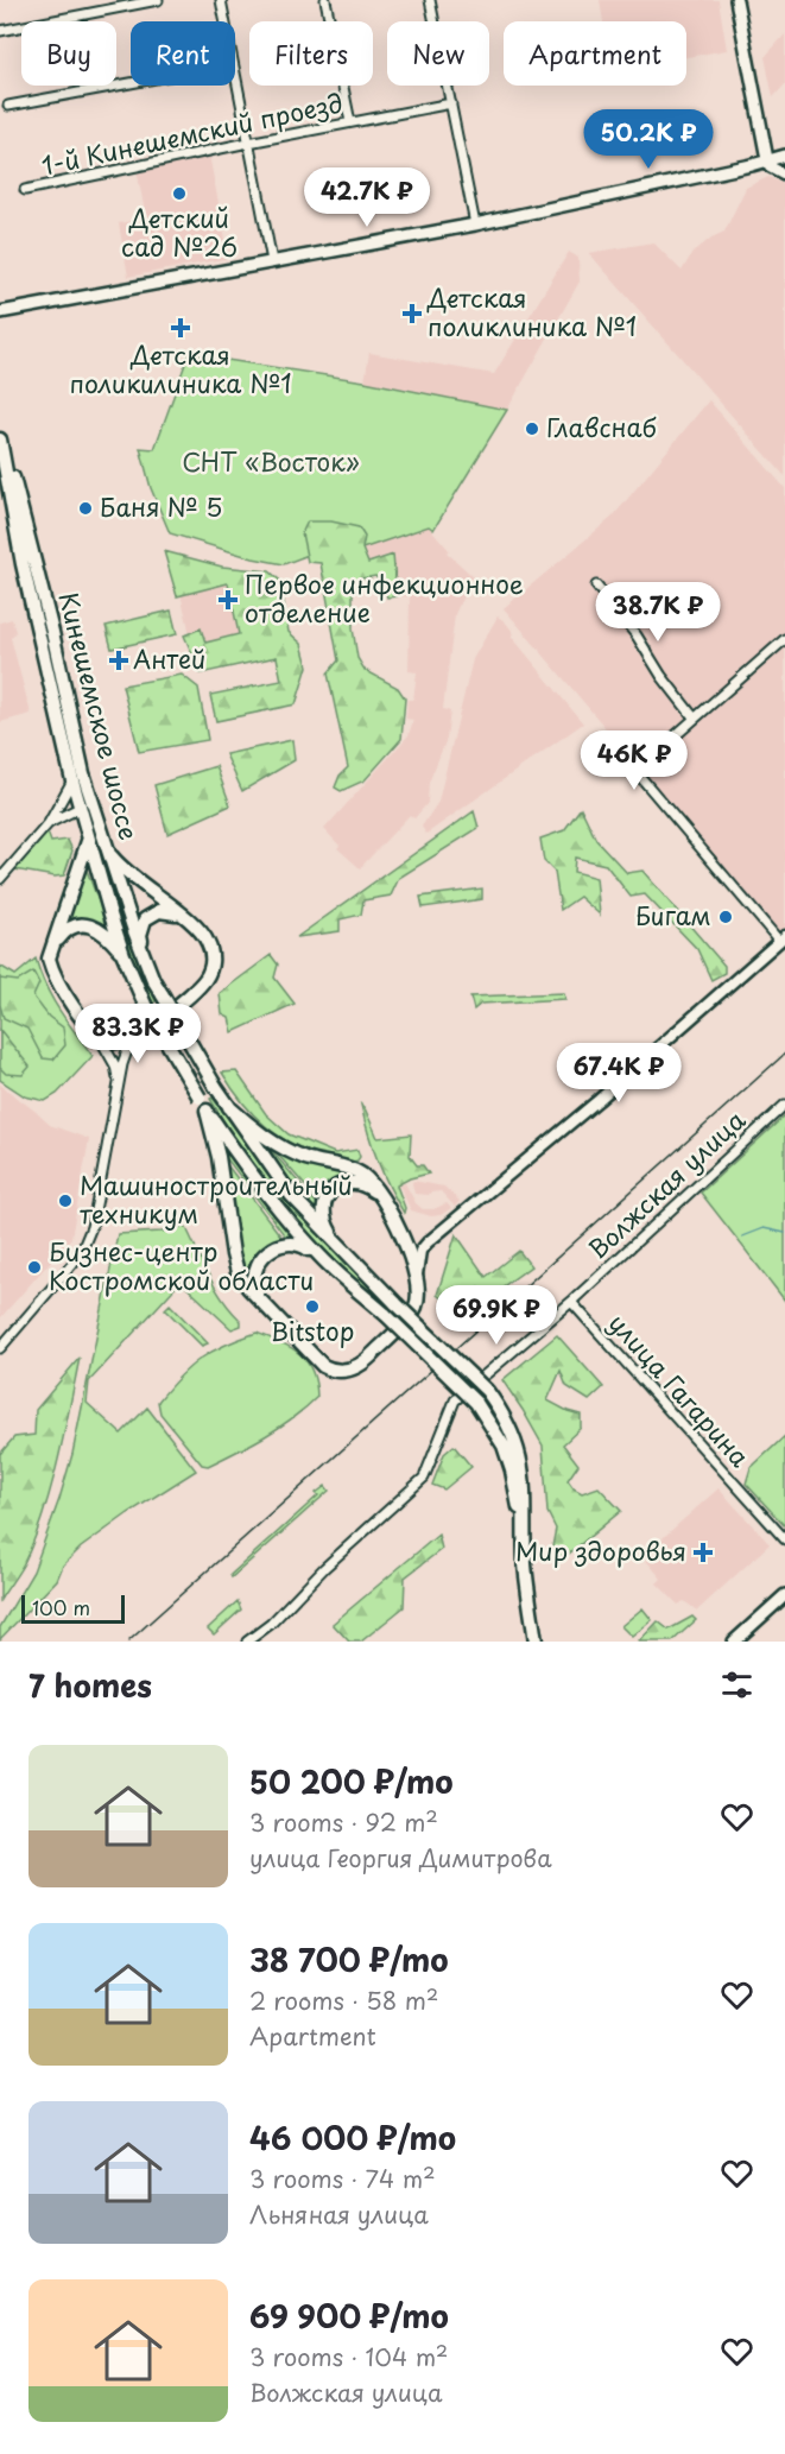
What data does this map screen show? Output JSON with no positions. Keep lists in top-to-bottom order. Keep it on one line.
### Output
{"streets":{"main road":["Кинешемское шоссе"],"street":["1-й Кинешемский проезд","Волжская улица","улица Гагарина"]},"crossings":[["Волжская улица","улица Гагарина"]],"parks":["СНТ «Восток»"],"places":{"other":["Детский сад №26","Главснаб","Баня № 5","Бигам","Машиностроительный техникум","Бизнес-центр Костромской области","Bitstop"],"health":["Детская поликлиника №1","Детская поликилиника №1","Первое инфекционное отделение","Антей","Мир здоровья"]},"scale_bar":"100 m","page":{"chip":["Buy","Rent","Filters","New","Apartment"],"price":["50.2K ₽","42.7K ₽","38.7K ₽","46K ₽","83.3K ₽","67.4K ₽","69.9K ₽"],"scale":"100 m","heading":"7 homes","list":[{"name":"50 200 ₽/mo","note":"3 rooms · 92 m² · улица Георгия Димитрова"},{"name":"38 700 ₽/mo","note":"2 rooms · 58 m² · Apartment"},{"name":"46 000 ₽/mo","note":"3 rooms · 74 m² · Льняная улица"},{"name":"69 900 ₽/mo","note":"3 rooms · 104 m² · Волжская улица"}]}}
